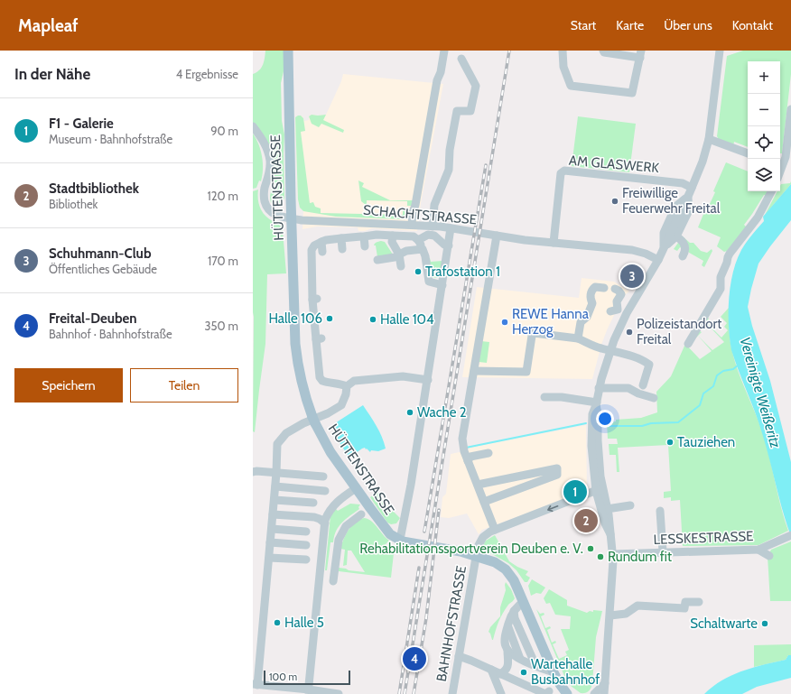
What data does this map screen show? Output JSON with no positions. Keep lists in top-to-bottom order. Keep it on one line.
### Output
{"streets":{"main road":["HÜTTENSTRASSE"],"street":["AM GLASWERK","SCHACHTSTRASSE","LESSKESTRASSE","BAHNHOFSTRASSE"]},"crossings":[["AM GLASWERK","SCHACHTSTRASSE"],["HÜTTENSTRASSE","SCHACHTSTRASSE"],["HÜTTENSTRASSE","BAHNHOFSTRASSE"]],"one_way":["BAHNHOFSTRASSE"],"water":["Vereinigte Weißeritz"],"places":["Freiwillige Feuerwehr Freital","Trafostation 1","Halle 106","Halle 104","REWE Hanna Herzog","Polizeistandort Freital","Wache 2","Tauziehen","Rehabilitationssportverein Deuben e. V.","Rundum fit","Halle 5","Schaltwarte","Wartehalle Busbahnhof"],"scale_bar":"100 m","page":{"header":"Mapleaf","nav":["Start","Karte","Über uns","Kontakt"],"heading":["In der Nähe","4 Ergebnisse"],"map_buttons":["+","−"],"list":[{"mark":"1","name":"F1 - Galerie","note":"Museum · Bahnhofstraße","value":"90 m"},{"mark":"2","name":"Stadtbibliothek","note":"Bibliothek","value":"120 m"},{"mark":"3","name":"Schuhmann-Club","note":"Öffentliches Gebäude","value":"170 m"},{"mark":"4","name":"Freital-Deuben","note":"Bahnhof · Bahnhofstraße","value":"350 m"}],"pins":["3","1","2","4"],"buttons":["Speichern","Teilen"],"scale":"100 m"}}
